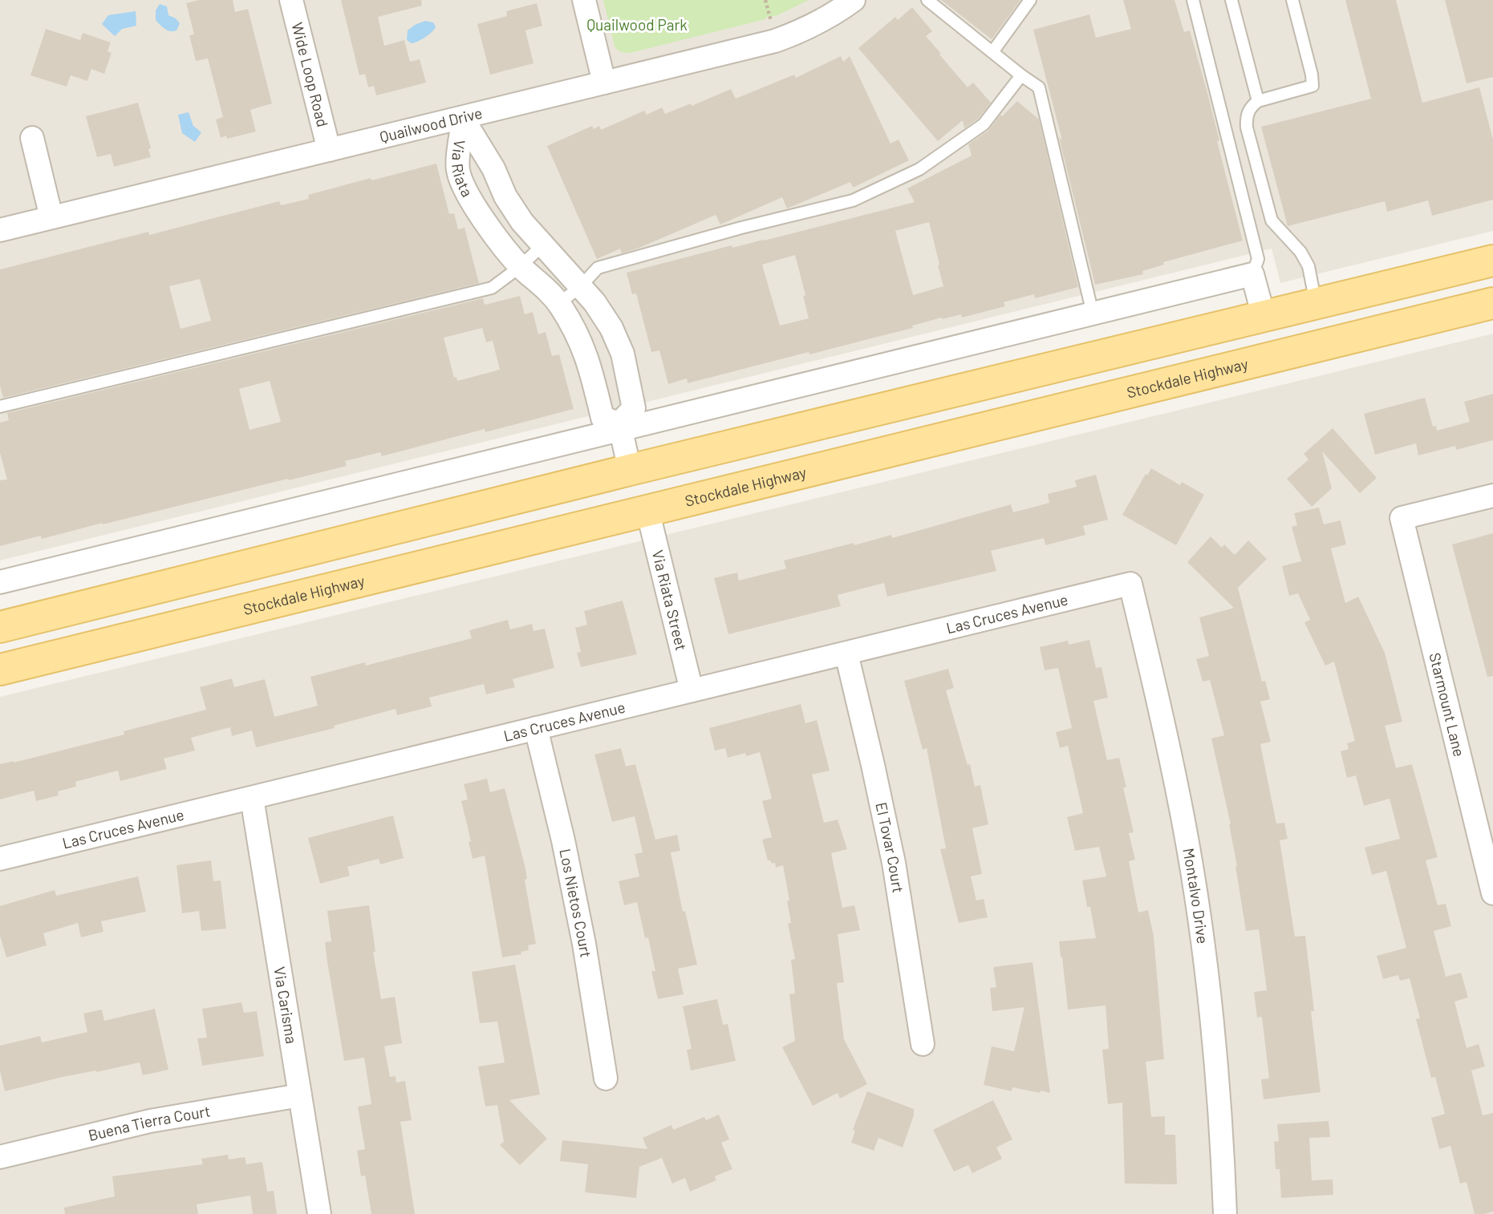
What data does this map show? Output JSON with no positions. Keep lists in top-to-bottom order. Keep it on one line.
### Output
{"streets":{"main road":["Stockdale Highway"],"street":["Wide Loop Road","Quailwood Drive","Via Riata","Via Riata Street","Las Cruces Avenue","Starmount Lane","El Tovar Court","Montalvo Drive","Los Nietos Court","Via Carisma","Buena Tierra Court"]},"crossings":[["Wide Loop Road","Quailwood Drive"],["Quailwood Drive","Via Riata"],["Stockdale Highway","Via Riata Street"],["Via Riata Street","Las Cruces Avenue"],["Las Cruces Avenue","El Tovar Court"],["Las Cruces Avenue","Montalvo Drive"],["Las Cruces Avenue","Los Nietos Court"],["Las Cruces Avenue","Via Carisma"],["Via Carisma","Buena Tierra Court"]],"parks":["Quailwood Park"]}
